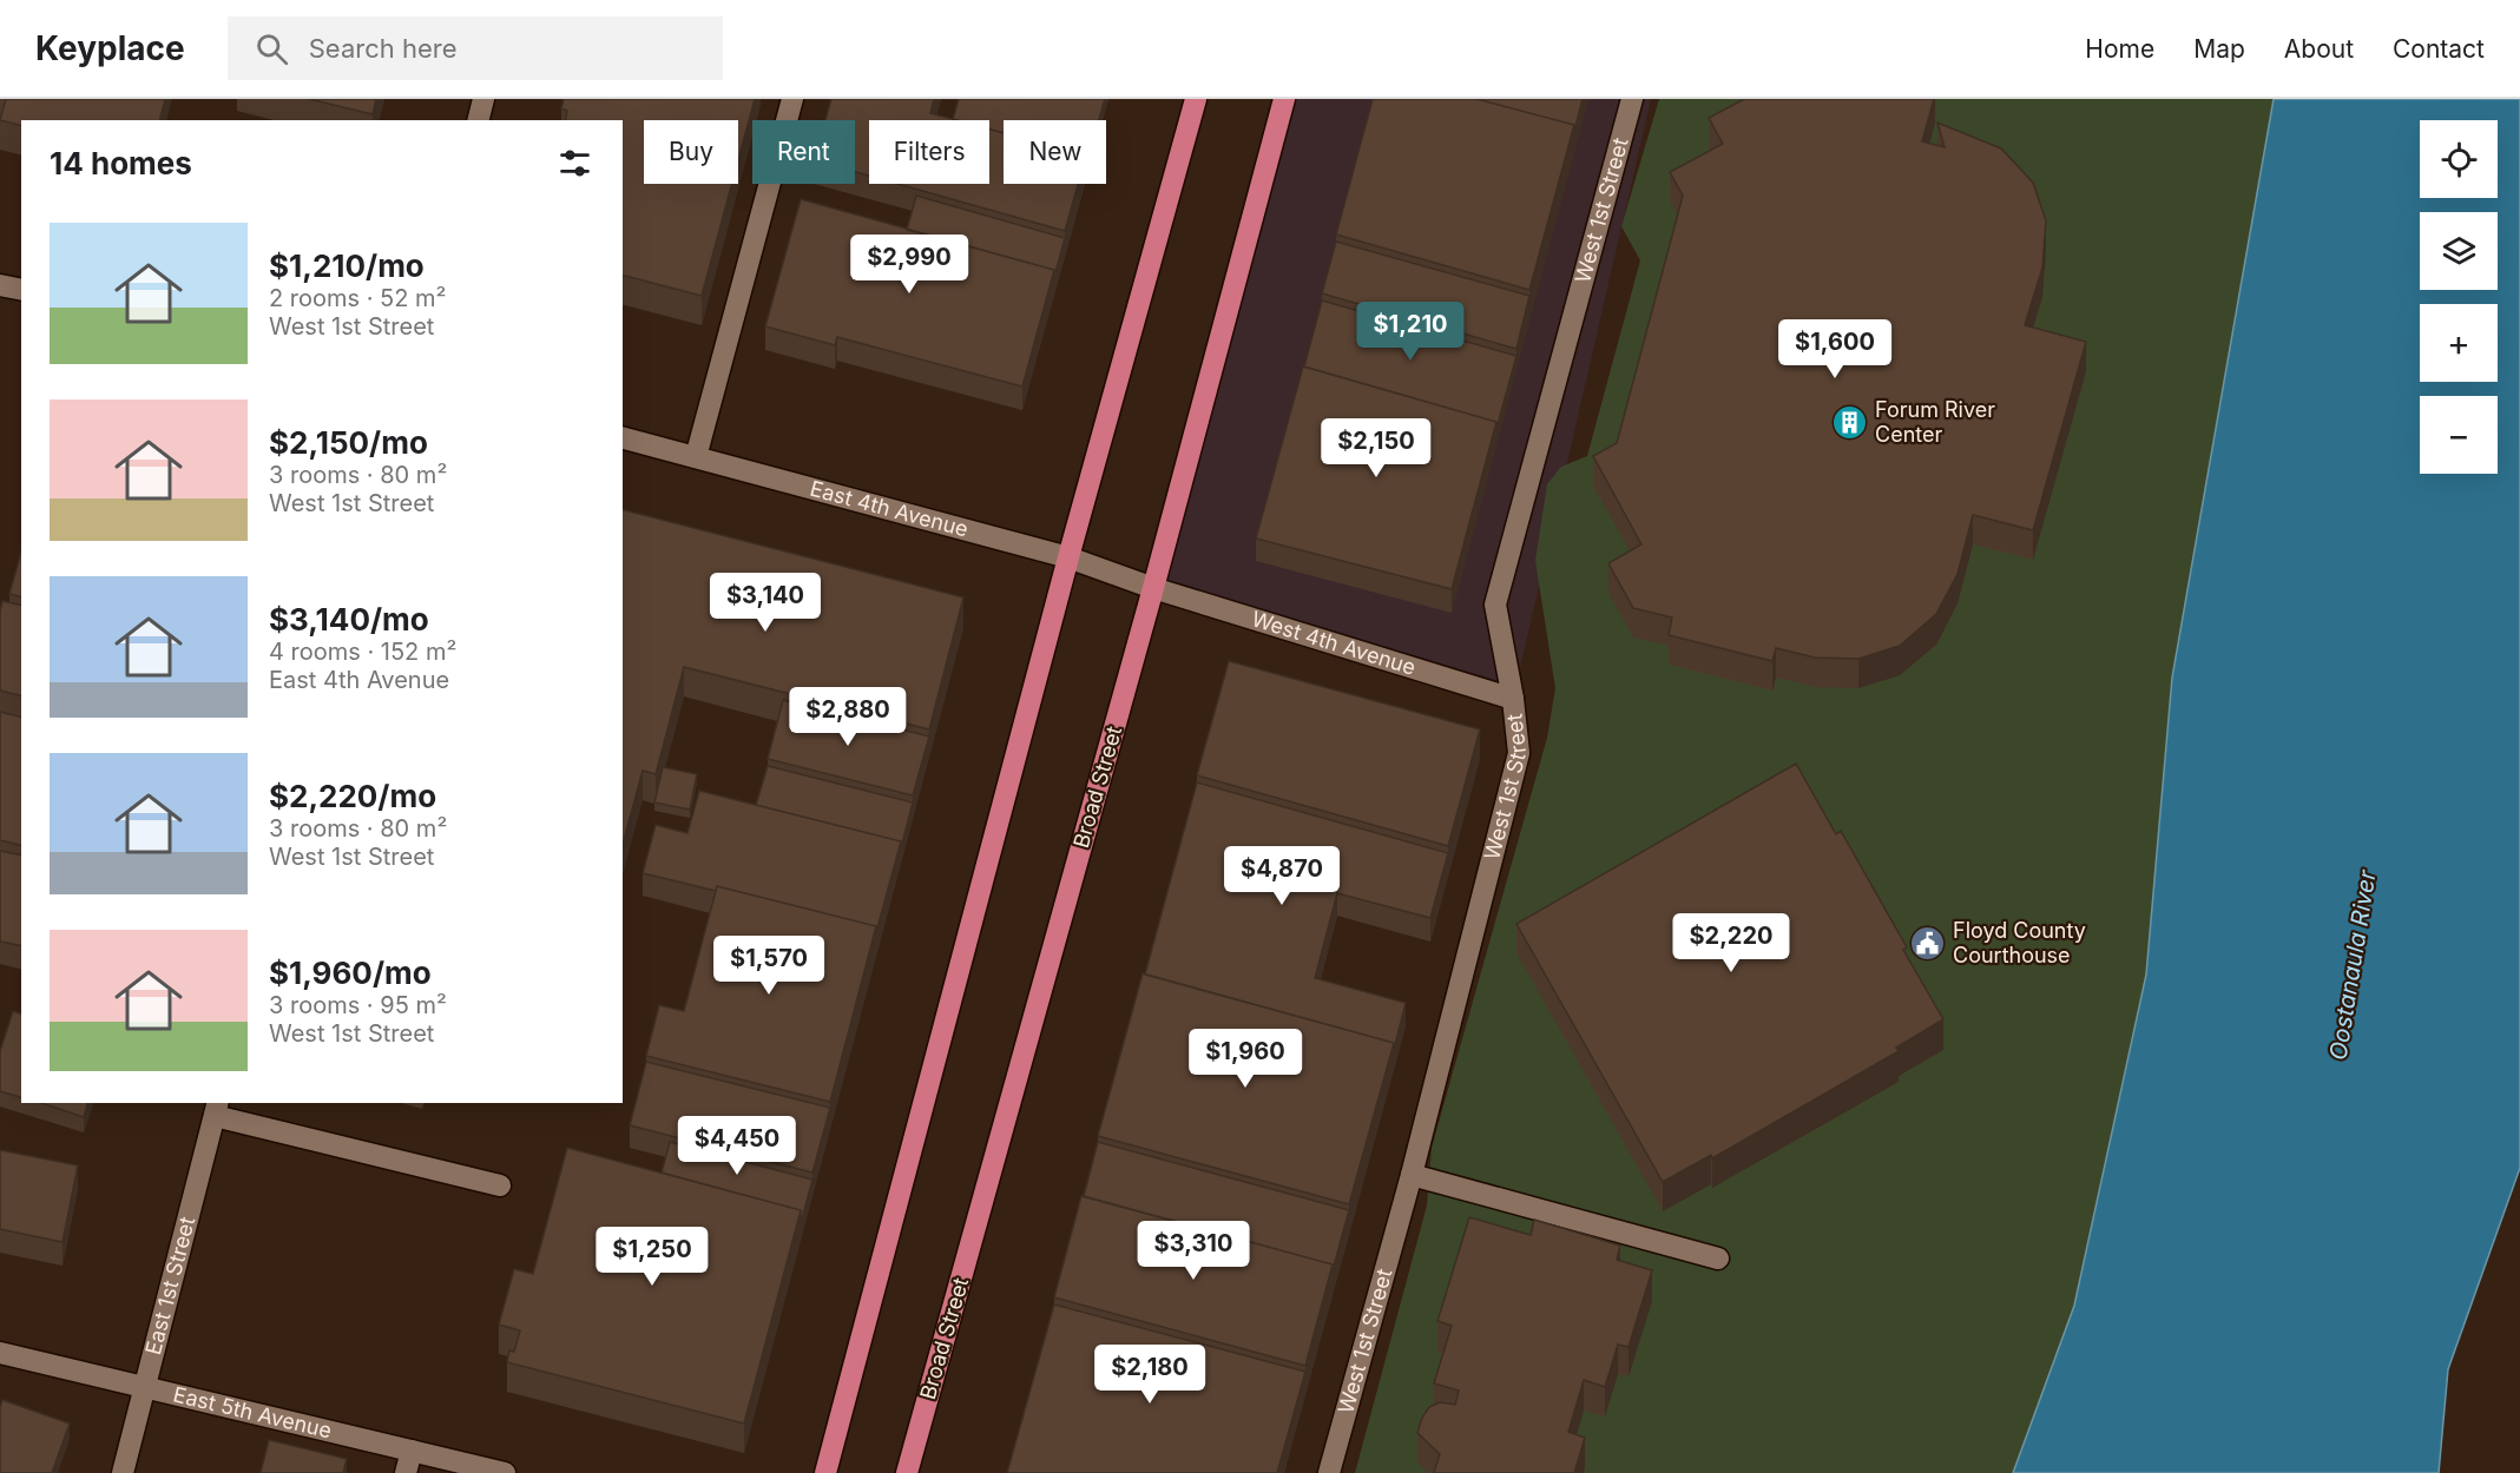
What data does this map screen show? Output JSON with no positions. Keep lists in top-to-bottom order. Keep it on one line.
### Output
{"streets":{"main road":["Broad Street"],"street":["West 1st Street","East 4th Avenue","West 4th Avenue","East 1st Street","East 5th Avenue"]},"crossings":[["West 1st Street","West 4th Avenue"],["East 4th Avenue","West 4th Avenue"],["East 4th Avenue","Broad Street"],["West 4th Avenue","Broad Street"],["East 1st Street","East 5th Avenue"]],"water":["Oostanaula River"],"places":{"building":["Forum River Center"],"public building":["Floyd County Courthouse"]},"page":{"header":"Keyplace","search":"Search here","nav":["Home","Map","About","Contact"],"map_buttons":["+","−"],"chip":["Buy","Rent","Filters","New"],"heading":"14 homes","list":[{"name":"$1,210/mo","note":"2 rooms · 52 m² · West 1st Street"},{"name":"$2,150/mo","note":"3 rooms · 80 m² · West 1st Street"},{"name":"$3,140/mo","note":"4 rooms · 152 m² · East 4th Avenue"},{"name":"$2,220/mo","note":"3 rooms · 80 m² · West 1st Street"},{"name":"$1,960/mo","note":"3 rooms · 95 m² · West 1st Street"}],"price":["$2,990","$1,210","$1,600","$2,150","$3,140","$2,880","$4,870","$2,220","$1,570","$1,960","$4,450","$3,310","$1,250","$2,180"]}}
